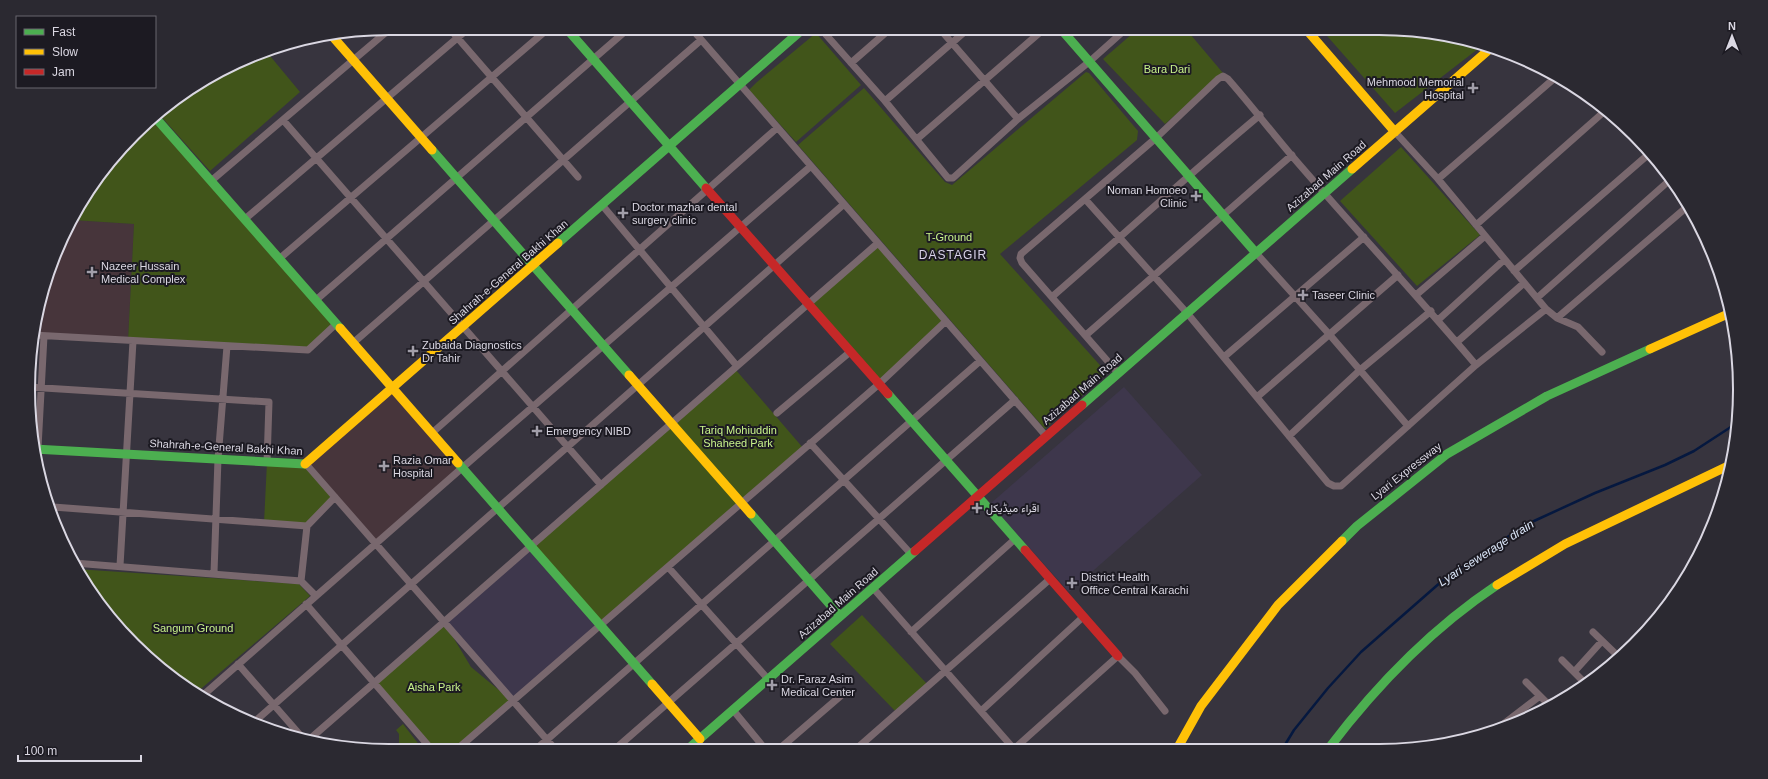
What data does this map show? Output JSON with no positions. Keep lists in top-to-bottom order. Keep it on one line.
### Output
{"streets":{"main road":["Azizabad Main Road","Shahrah-e-General Bakhi Khan","Lyari Expressway"]},"districts":["DASTAGIR"],"water":["Lyari sewerage drain"],"parks":["Bara Dari","T-Ground","Tariq Mohiuddin Shaheed Park","Sangum Ground","Aisha Park"],"places":{"health":["Mehmood Memorial Hospital","Noman Homoeo Clinic","Doctor mazhar dental surgery clinic","Nazeer Hussain Medical Complex","Taseer Clinic","Zubaida Diagnostics Dr Tahir","Emergency NIBD","Razia Omar Hospital","اقراء میڈیکل","District Health Office Central Karachi","Dr. Faraz Asim Medical Center"]},"legend":["Fast","Slow","Jam"],"scale_bar":"100 m","north":"top"}
